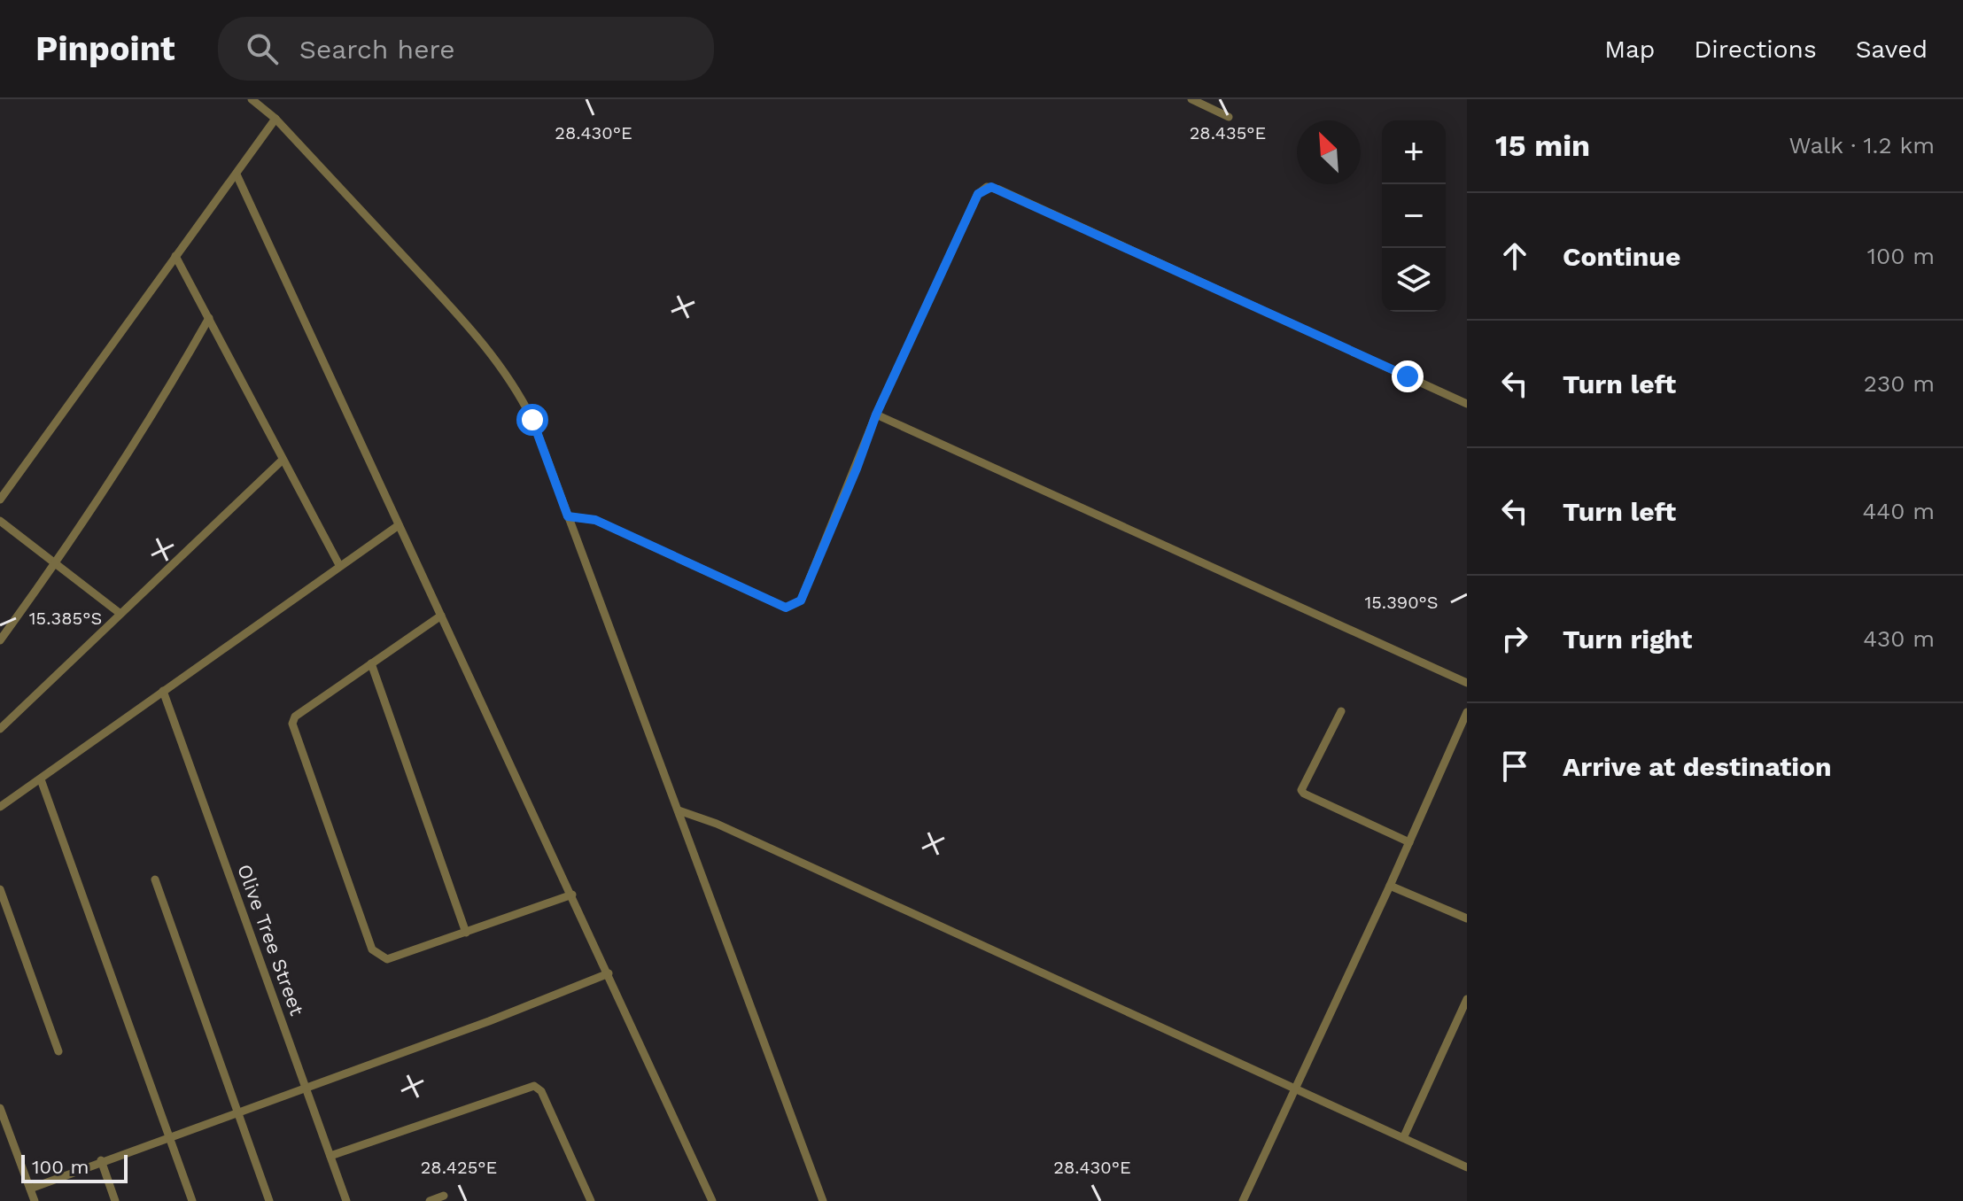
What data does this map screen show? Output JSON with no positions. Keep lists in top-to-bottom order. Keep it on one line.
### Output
{"streets":{"street":["Olive Tree Street"]},"scale_bar":"100 m","north":"top left","page":{"header":"Pinpoint","search":"Search here","nav":["Map","Directions","Saved"],"heading":["15 min","Walk · 1.2 km"],"map_buttons":["+","−"],"list":[["Continue","100 m"],["Turn left","230 m"],["Turn left","440 m"],["Turn right","430 m"],"Arrive at destination"],"scale":"100 m"},"coordinates":["28.430°E","28.435°E","15.390°S","15.385°S","28.425°E"]}
